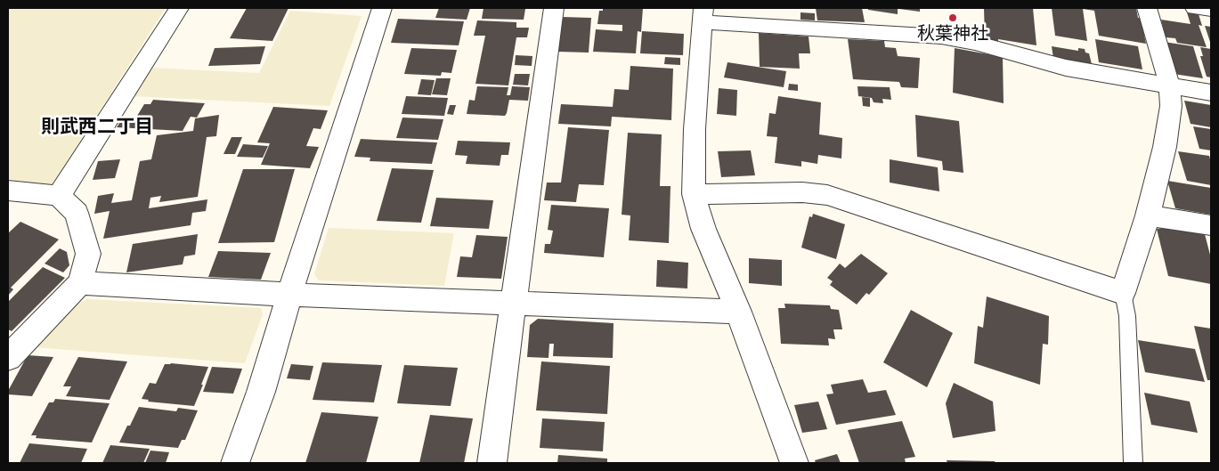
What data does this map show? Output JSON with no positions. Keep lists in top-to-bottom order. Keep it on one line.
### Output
{"districts":["則武西二丁目"],"places":["秋葉神社"]}
